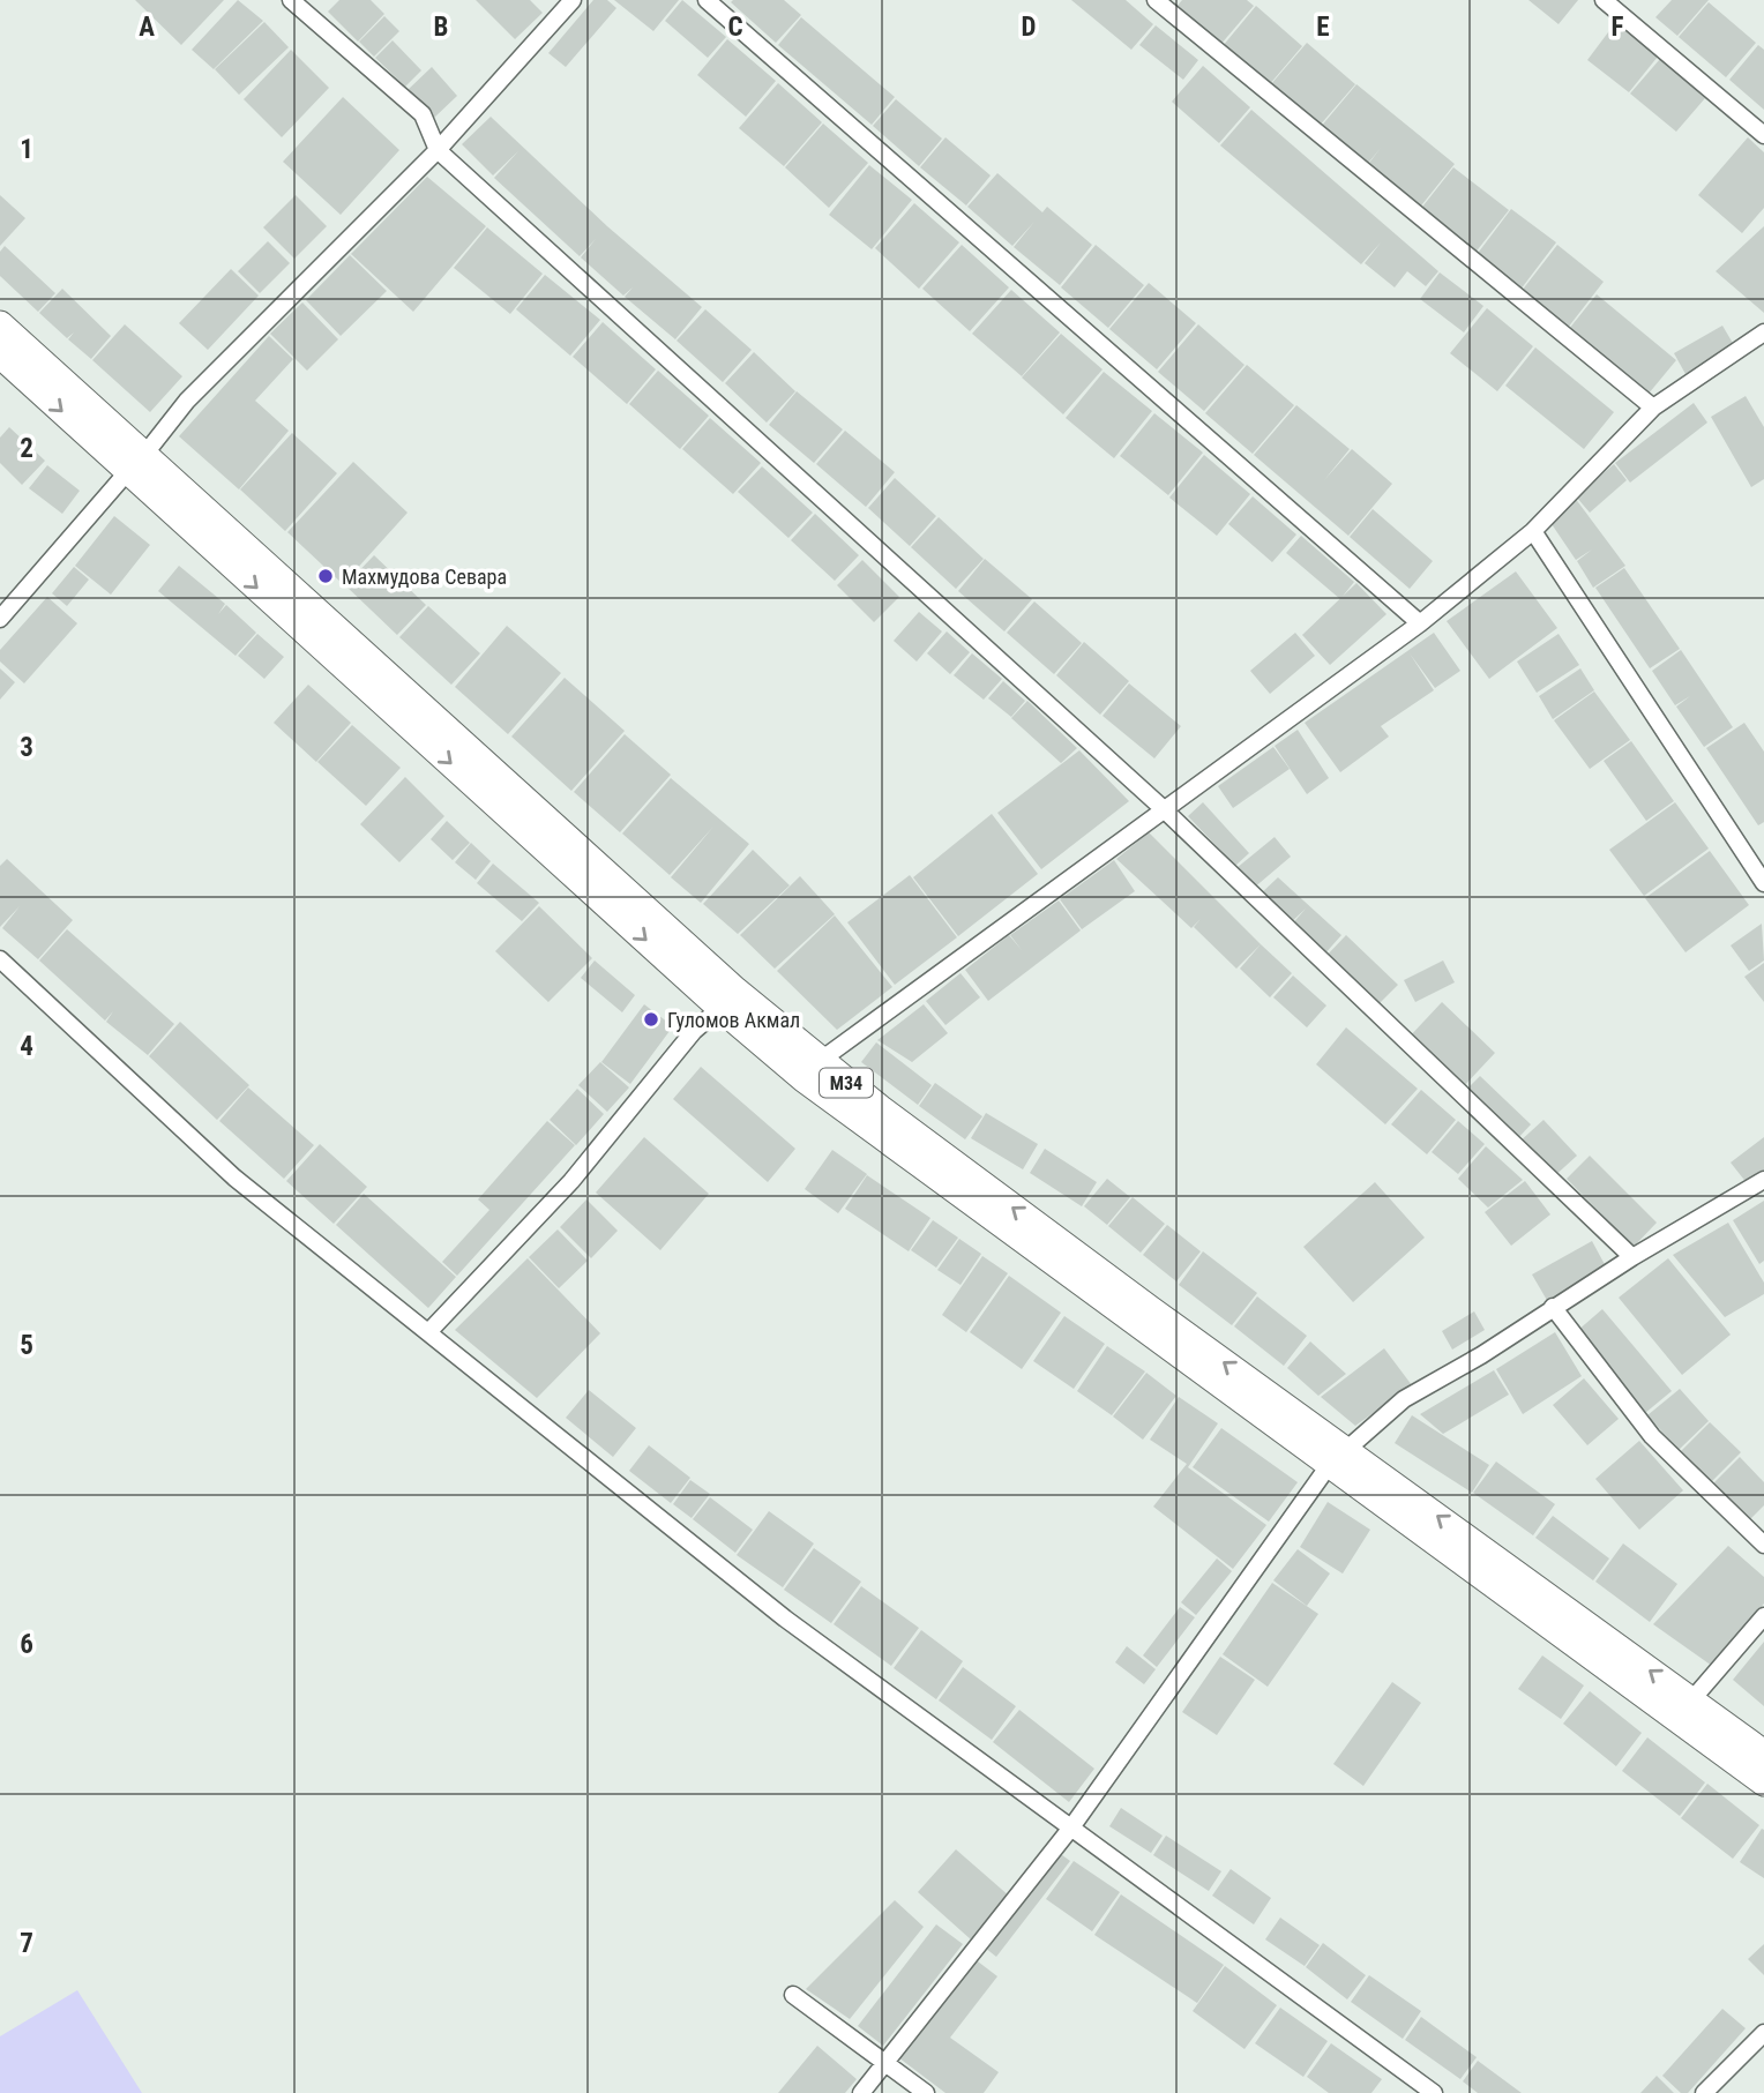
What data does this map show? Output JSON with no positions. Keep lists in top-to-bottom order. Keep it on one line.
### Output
{"streets":{"main road":["M34"]},"places":["Махмудова Севара","Гуломов Акмал"],"grid":{"columns":["A","B","C","D","E","F"],"rows":["1","2","3","4","5","6","7"]}}
